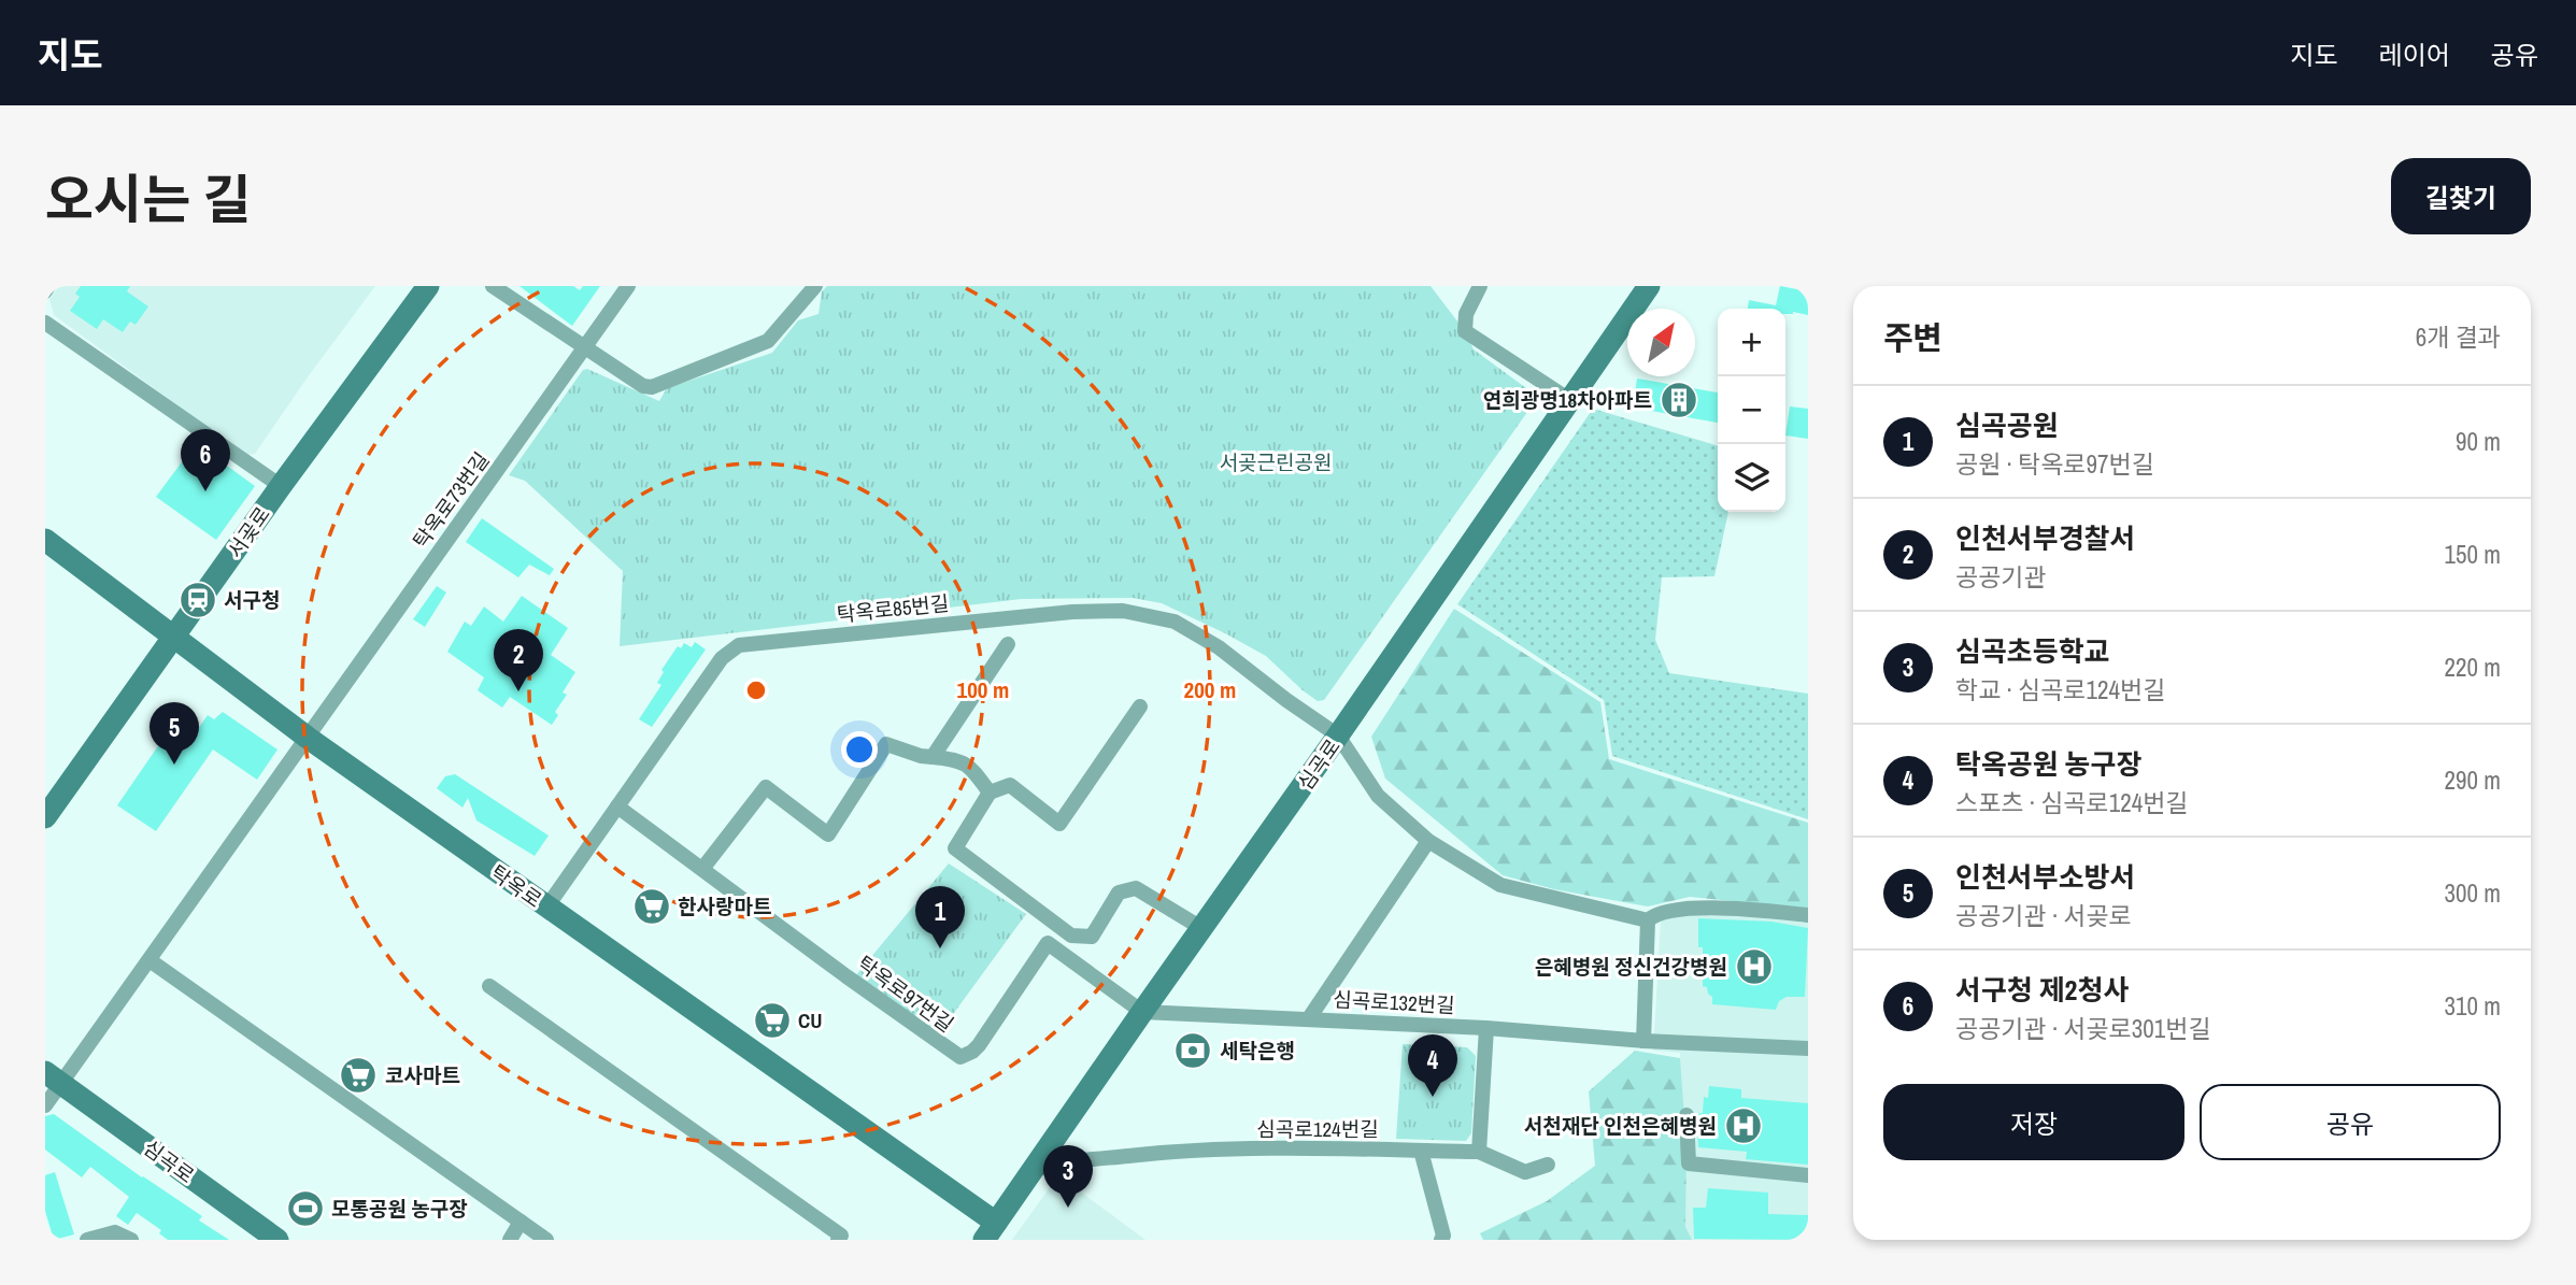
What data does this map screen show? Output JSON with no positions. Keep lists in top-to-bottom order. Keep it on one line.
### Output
{"streets":{"street":["탁옥로73번길","서곶로","탁옥로85번길","심곡로","탁옥로","탁옥로97번길","심곡로132번길","심곡로124번길"]},"crossings":[["탁옥로73번길","심곡로"],["탁옥로73번길","탁옥로"],["서곶로","탁옥로"],["탁옥로85번길","심곡로"],["탁옥로85번길","탁옥로"],["탁옥로85번길","탁옥로97번길"],["심곡로","탁옥로"],["심곡로","탁옥로97번길"],["심곡로","심곡로132번길"],["심곡로","심곡로124번길"],["탁옥로97번길","심곡로132번길"]],"parks":["서곶근린공원"],"places":{"building":["연희광명18차아파트"],"station":["서구청"],"supermarket":["한사랑마트","CU","코사마트"],"hospital":["은혜병원 정신건강병원","서천재단 인천은혜병원"],"bank":["세탁은행"],"sports":["모통공원 농구장"]},"north":"top right","page":{"header":"지도","nav":["지도","레이어","공유"],"title":"오시는 길","buttons":["길찾기",["저장","공유"]],"heading":["주변","6개 결과"],"map_buttons":["+","−"],"list":[{"mark":"1","name":"심곡공원","note":"공원 · 탁옥로97번길","value":"90 m"},{"mark":"2","name":"인천서부경찰서","note":"공공기관","value":"150 m"},{"mark":"3","name":"심곡초등학교","note":"학교 · 심곡로124번길","value":"220 m"},{"mark":"4","name":"탁옥공원 농구장","note":"스포츠 · 심곡로124번길","value":"290 m"},{"mark":"5","name":"인천서부소방서","note":"공공기관 · 서곶로","value":"300 m"},{"mark":"6","name":"서구청 제2청사","note":"공공기관 · 서곶로301번길","value":"310 m"}],"pins":["6","2","5","1","4","3"]},"rings":["100 m","200 m"]}
